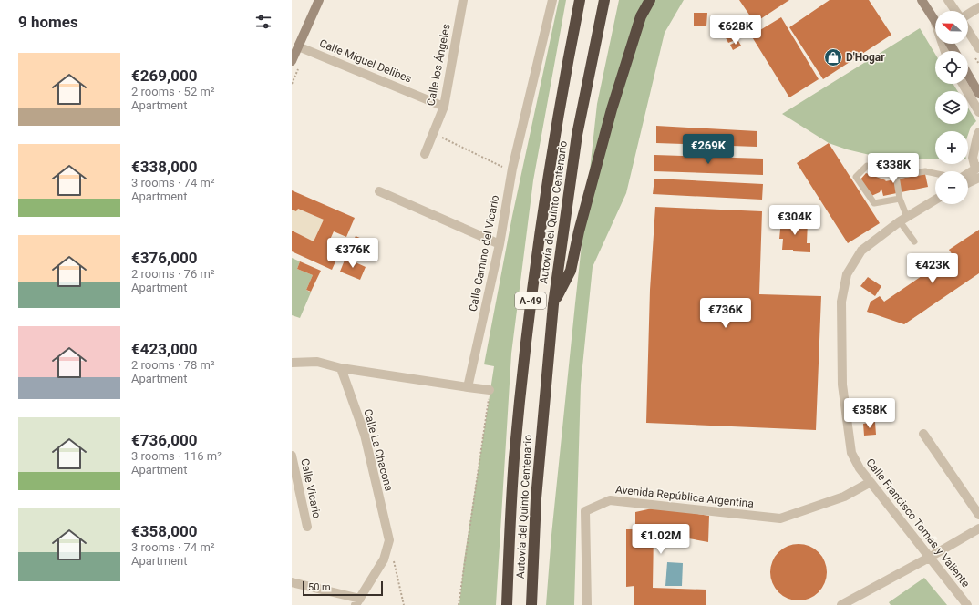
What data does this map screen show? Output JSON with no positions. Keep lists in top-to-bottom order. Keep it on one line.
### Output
{"streets":{"highway":["Autovía del Quinto Centenario","A-49"],"street":["Calle Miguel Delibes","Calle los Ángeles","Calle Camino del Vicario","Calle La Chacona","Calle Vicario","Avenida República Argentina","Calle Francisco Tomás y Valiente"]},"crossings":[["Calle Miguel Delibes","Calle los Ángeles"],["Avenida República Argentina","Calle Francisco Tomás y Valiente"]],"places":{"shop":["D'Hogar"]},"scale_bar":"50 m","north":"left","page":{"heading":"9 homes","map_buttons":["+","−"],"price":["€628K","€269K","€338K","€304K","€376K","€423K","€736K","€358K","€1.02M"],"list":[{"name":"€269,000","note":"2 rooms · 52 m² · Apartment"},{"name":"€338,000","note":"3 rooms · 74 m² · Apartment"},{"name":"€376,000","note":"2 rooms · 76 m² · Apartment"},{"name":"€423,000","note":"2 rooms · 78 m² · Apartment"},{"name":"€736,000","note":"3 rooms · 116 m² · Apartment"},{"name":"€358,000","note":"3 rooms · 74 m² · Apartment"}],"scale":"50 m"}}
